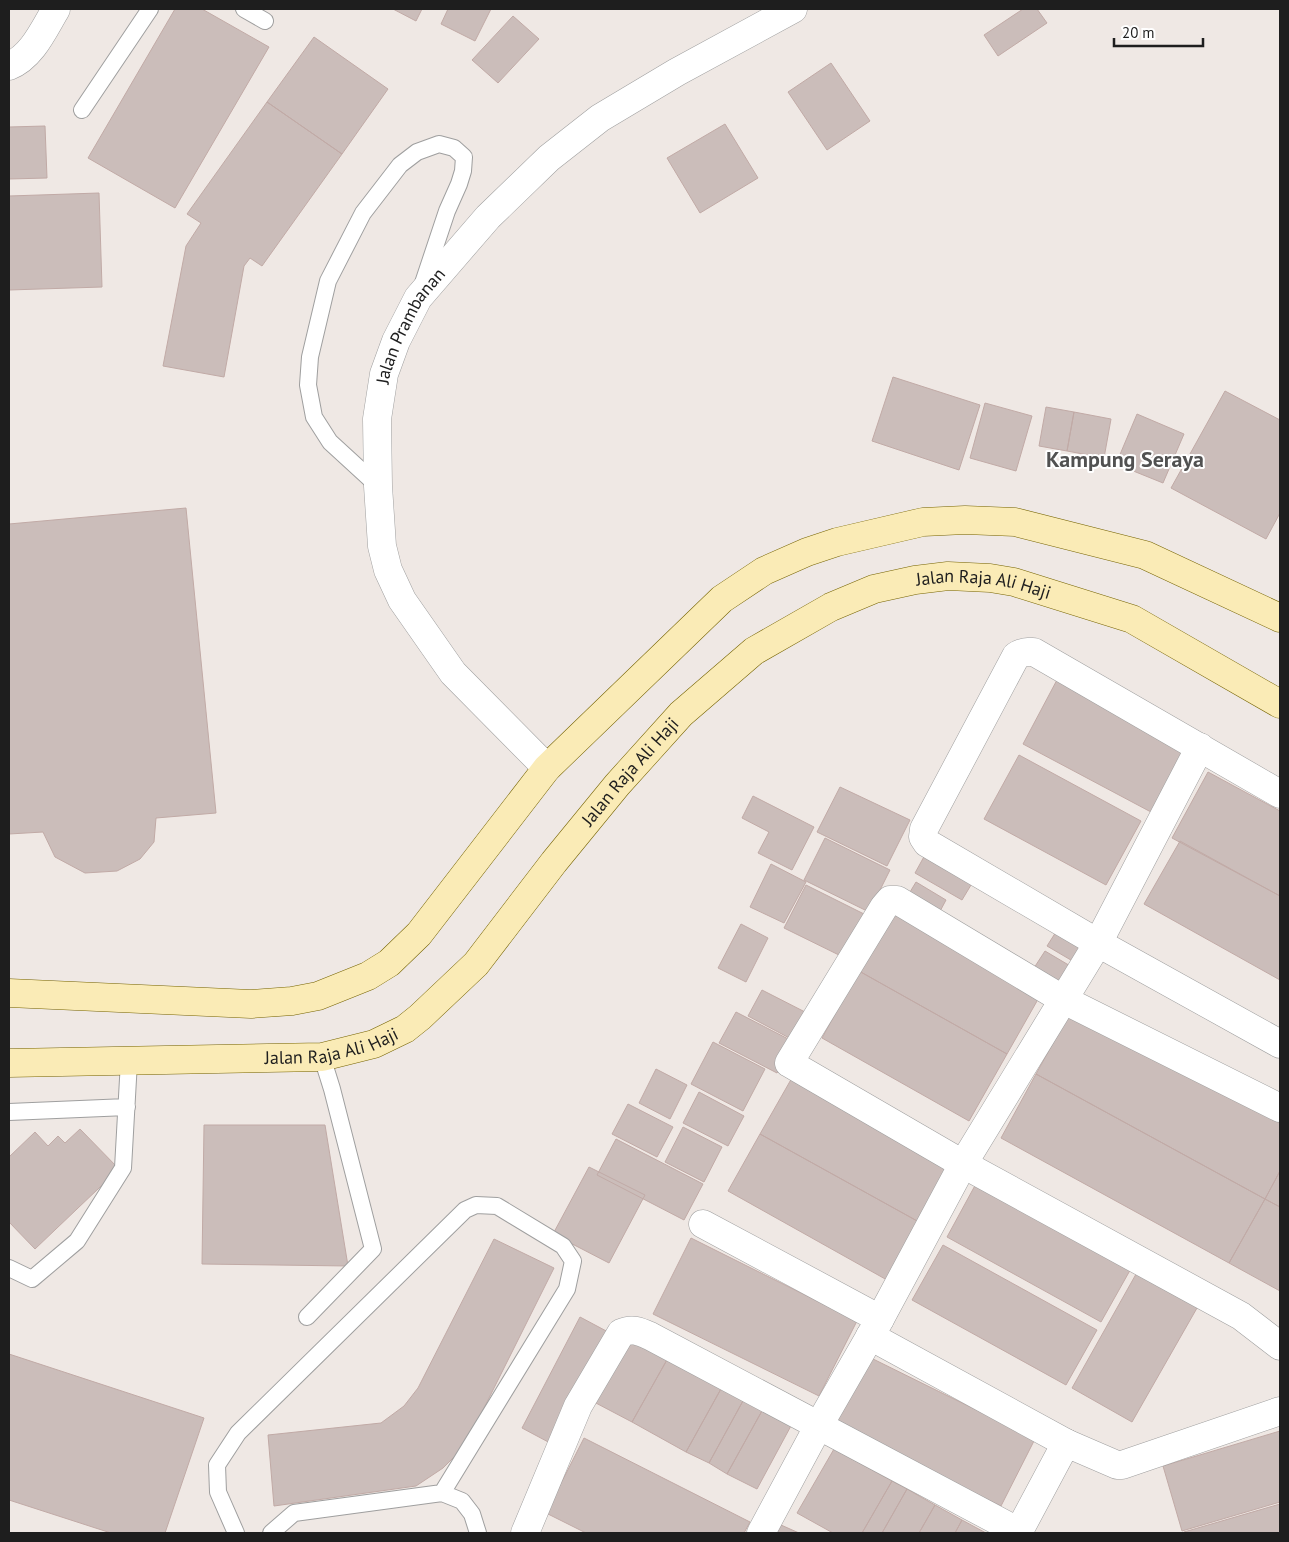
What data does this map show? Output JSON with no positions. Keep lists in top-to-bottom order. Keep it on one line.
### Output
{"streets":{"main road":["Jalan Raja Ali Haji"],"street":["Jalan Prambanan"]},"districts":["Kampung Seraya"],"scale_bar":"20 m"}
